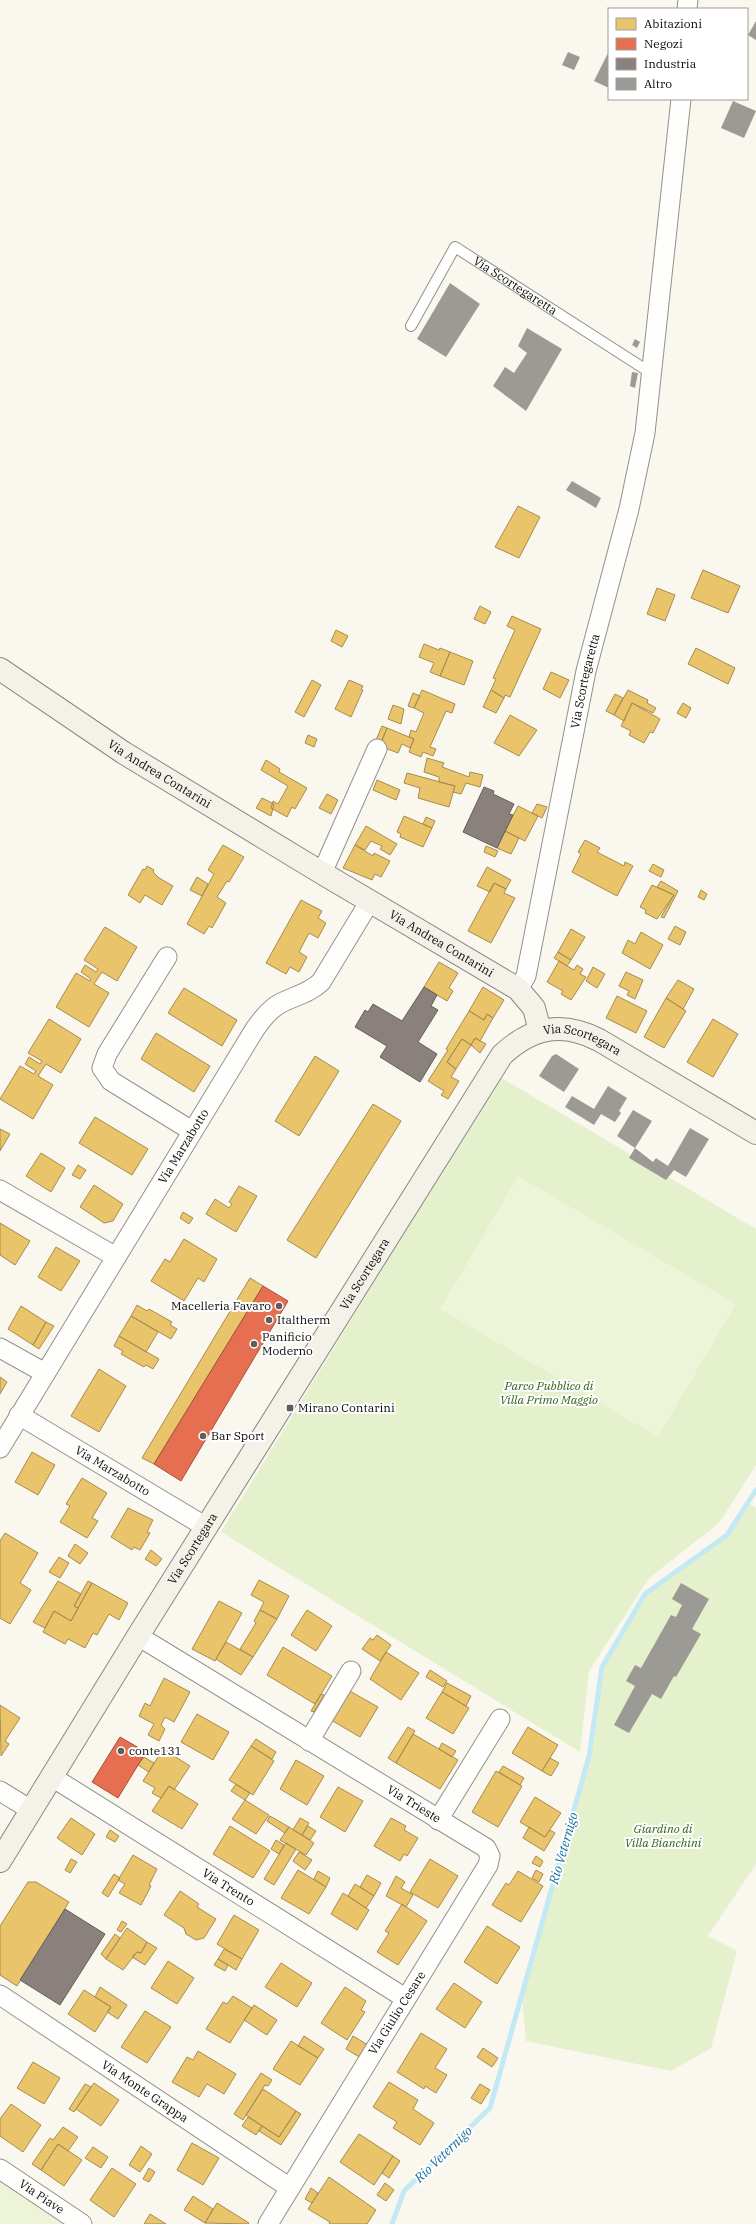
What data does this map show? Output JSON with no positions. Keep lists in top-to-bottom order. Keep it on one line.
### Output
{"streets":{"street":["Via Scortegaretta","Via Andrea Contarini","Via Scortegara","Via Marzabotto","Via Trieste","Via Trento","Via Giulio Cesare","Via Monte Grappa","Via Piave"]},"crossings":[["Via Scortegaretta","Via Andrea Contarini"],["Via Andrea Contarini","Via Scortegara"],["Via Andrea Contarini","Via Marzabotto"],["Via Scortegara","Via Marzabotto"],["Via Scortegara","Via Trieste"],["Via Scortegara","Via Trento"],["Via Trieste","Via Giulio Cesare"],["Via Trento","Via Giulio Cesare"],["Via Giulio Cesare","Via Monte Grappa"]],"water":["Rio Veternigo"],"parks":["Parco Pubblico di Villa Primo Maggio","Giardino di Villa Bianchini"],"places":{"other":["Macelleria Favaro","Italtherm","Panificio Moderno","Bar Sport","conte131"],"transit":["Mirano Contarini"]},"legend":["Abitazioni","Negozi","Industria","Altro"]}
